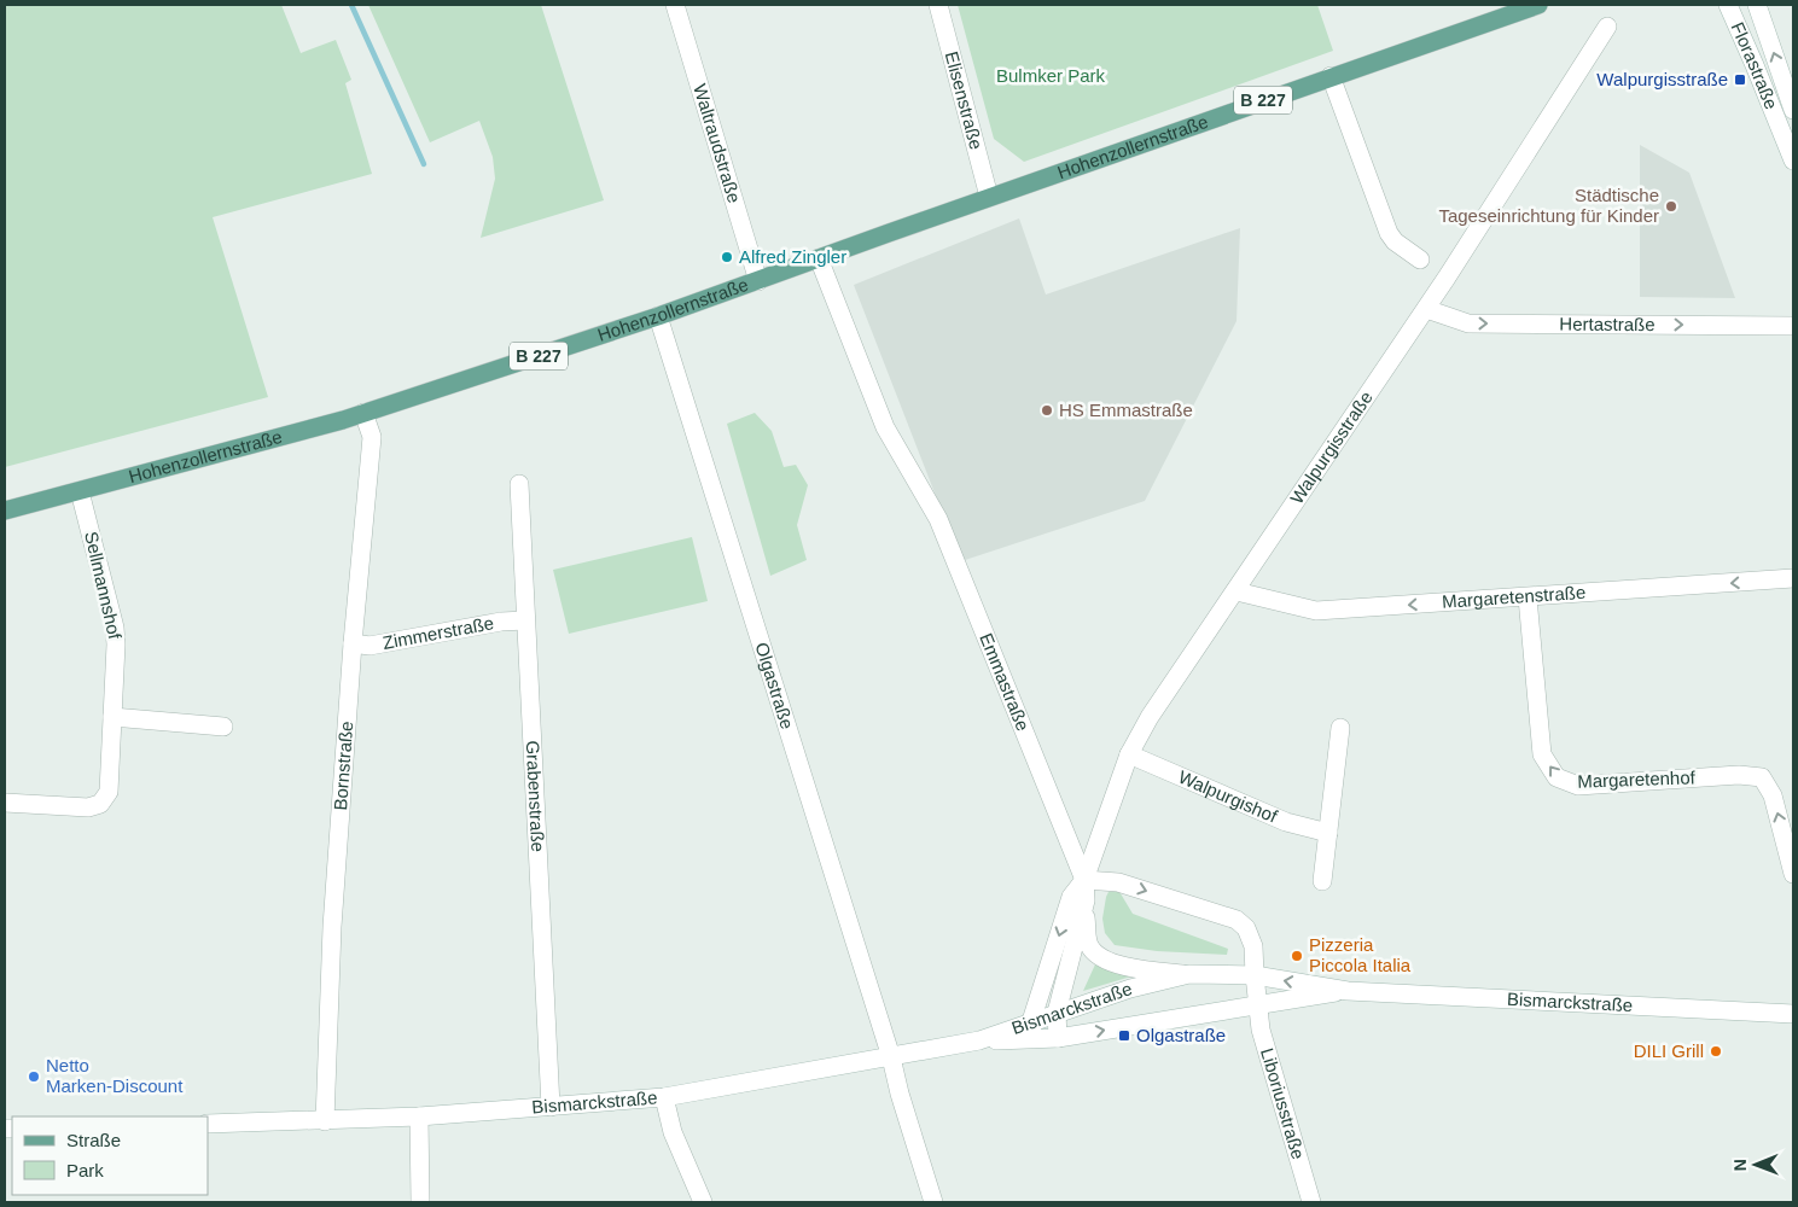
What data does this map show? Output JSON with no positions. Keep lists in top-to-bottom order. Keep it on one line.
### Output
{"streets":{"main road":["B 227","Hohenzollernstraße"],"street":["Florastraße","Elisenstraße","Waltraudstraße","Hertastraße","Walpurgisstraße","Sellmannshof","Margaretenstraße","Zimmerstraße","Emmastraße","Olgastraße","Bornstraße","Margaretenhof","Grabenstraße","Walpurgishof","Bismarckstraße","Liboriusstraße"]},"crossings":[["Elisenstraße","Hohenzollernstraße"],["Waltraudstraße","Hohenzollernstraße"],["Hohenzollernstraße","Sellmannshof"],["Hohenzollernstraße","Emmastraße"],["Hohenzollernstraße","Olgastraße"],["Hohenzollernstraße","Bornstraße"],["Hertastraße","Walpurgisstraße"],["Walpurgisstraße","Margaretenstraße"],["Walpurgisstraße","Emmastraße"],["Walpurgisstraße","Walpurgishof"],["Walpurgisstraße","Bismarckstraße"],["Margaretenstraße","Margaretenhof"],["Zimmerstraße","Bornstraße"],["Zimmerstraße","Grabenstraße"],["Olgastraße","Bismarckstraße"],["Bornstraße","Bismarckstraße"],["Grabenstraße","Bismarckstraße"],["Bismarckstraße","Liboriusstraße"]],"one_way":["Hertastraße","Margaretenstraße"],"parks":["Bulmker Park"],"places":{"transit":["Walpurgisstraße","Olgastraße"],"other":["Städtische Tageseinrichtung für Kinder","Alfred Zingler","HS Emmastraße","Pizzeria Piccola Italia","DILI Grill","Netto Marken-Discount"]},"legend":["Straße","Park"],"north":"left"}
